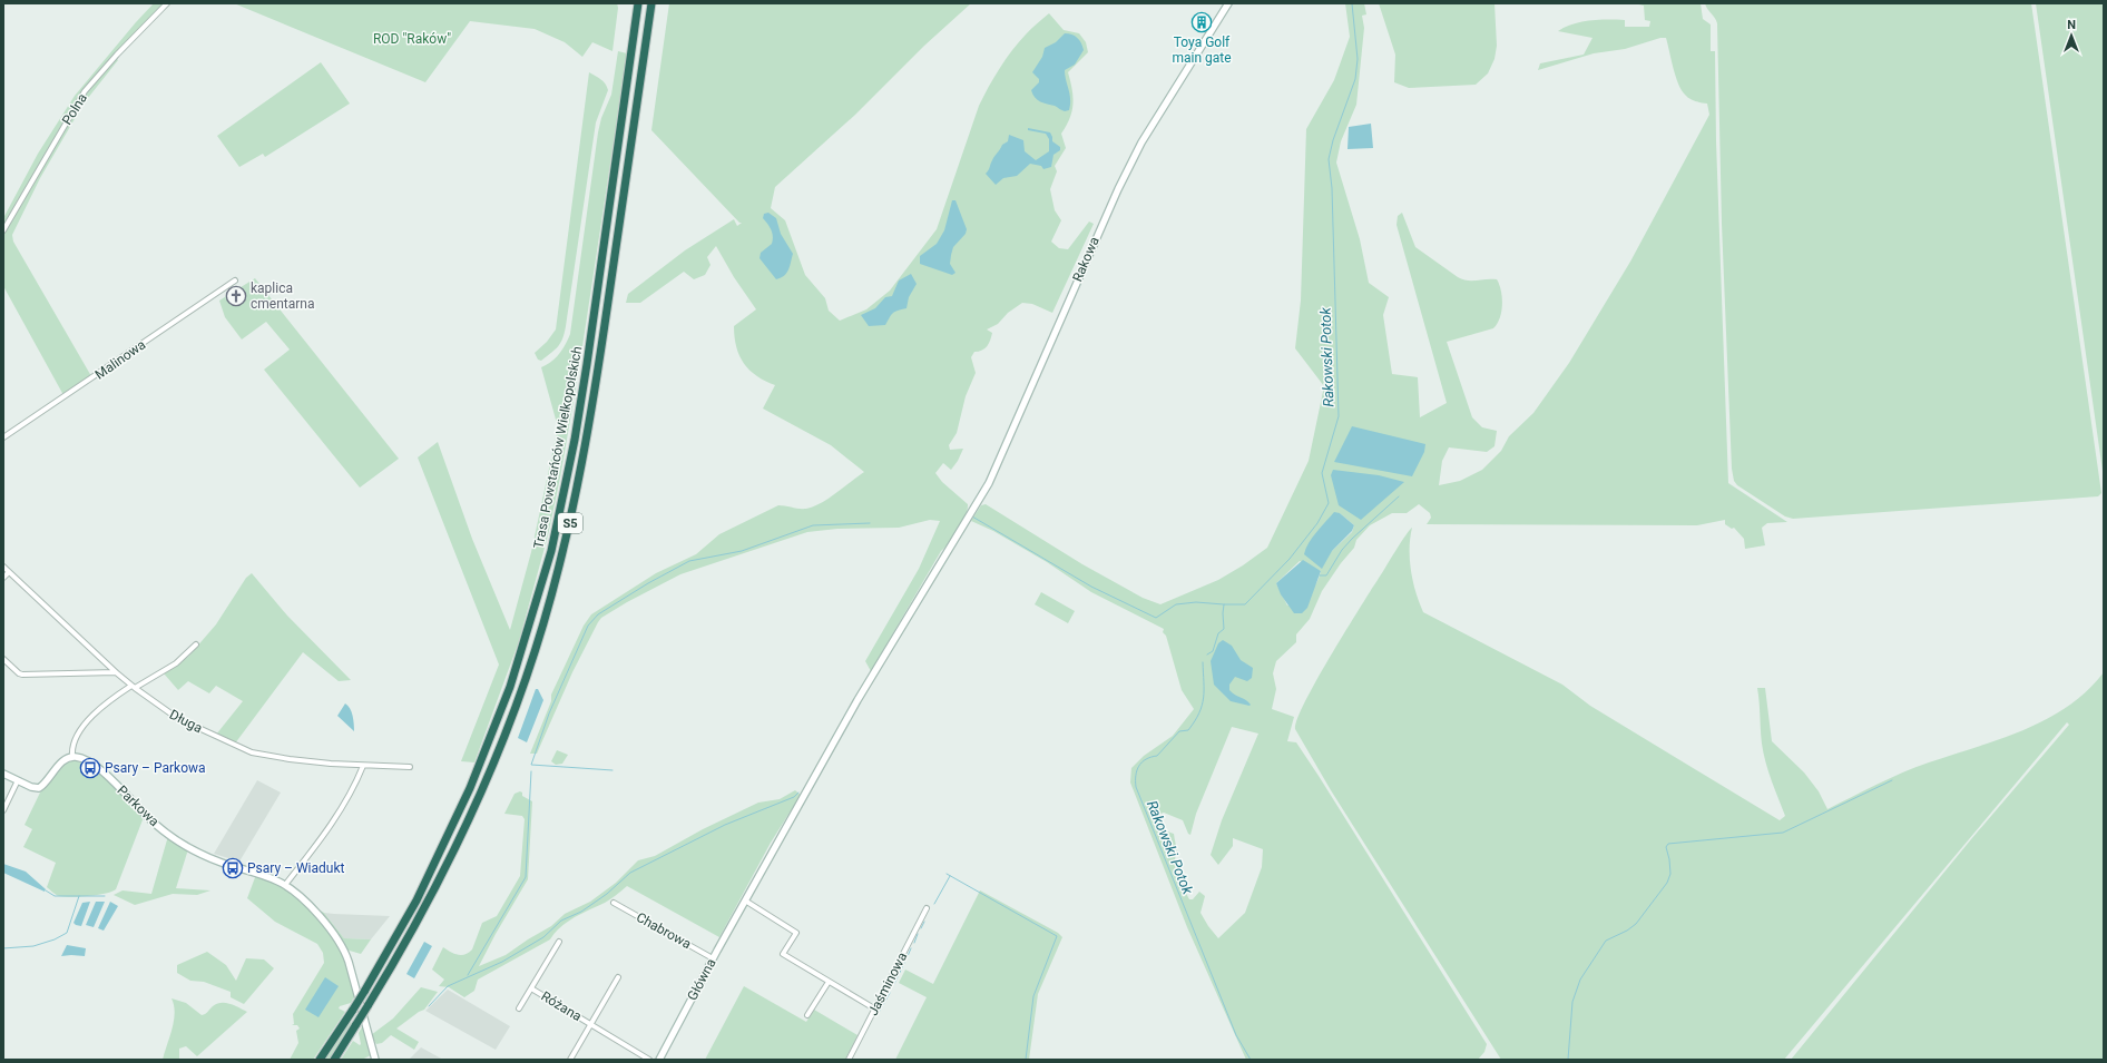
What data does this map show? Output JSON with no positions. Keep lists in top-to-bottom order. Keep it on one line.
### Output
{"streets":{"highway":["Trasa Powstańców Wielkopolskich","S5"],"street":["Polna","Rakowa","Malinowa","Długa","Parkowa","Chabrowa","Główna","Jaśminowa","Różana"]},"crossings":[["Rakowa","Główna"],["Chabrowa","Główna"]],"water":["Rakowski Potok"],"parks":["ROD \"Raków\""],"places":{"building":["Toya Golf main gate"],"church":["kaplica cmentarna"],"bus stop":["Psary – Parkowa","Psary – Wiadukt"]},"north":"top"}
